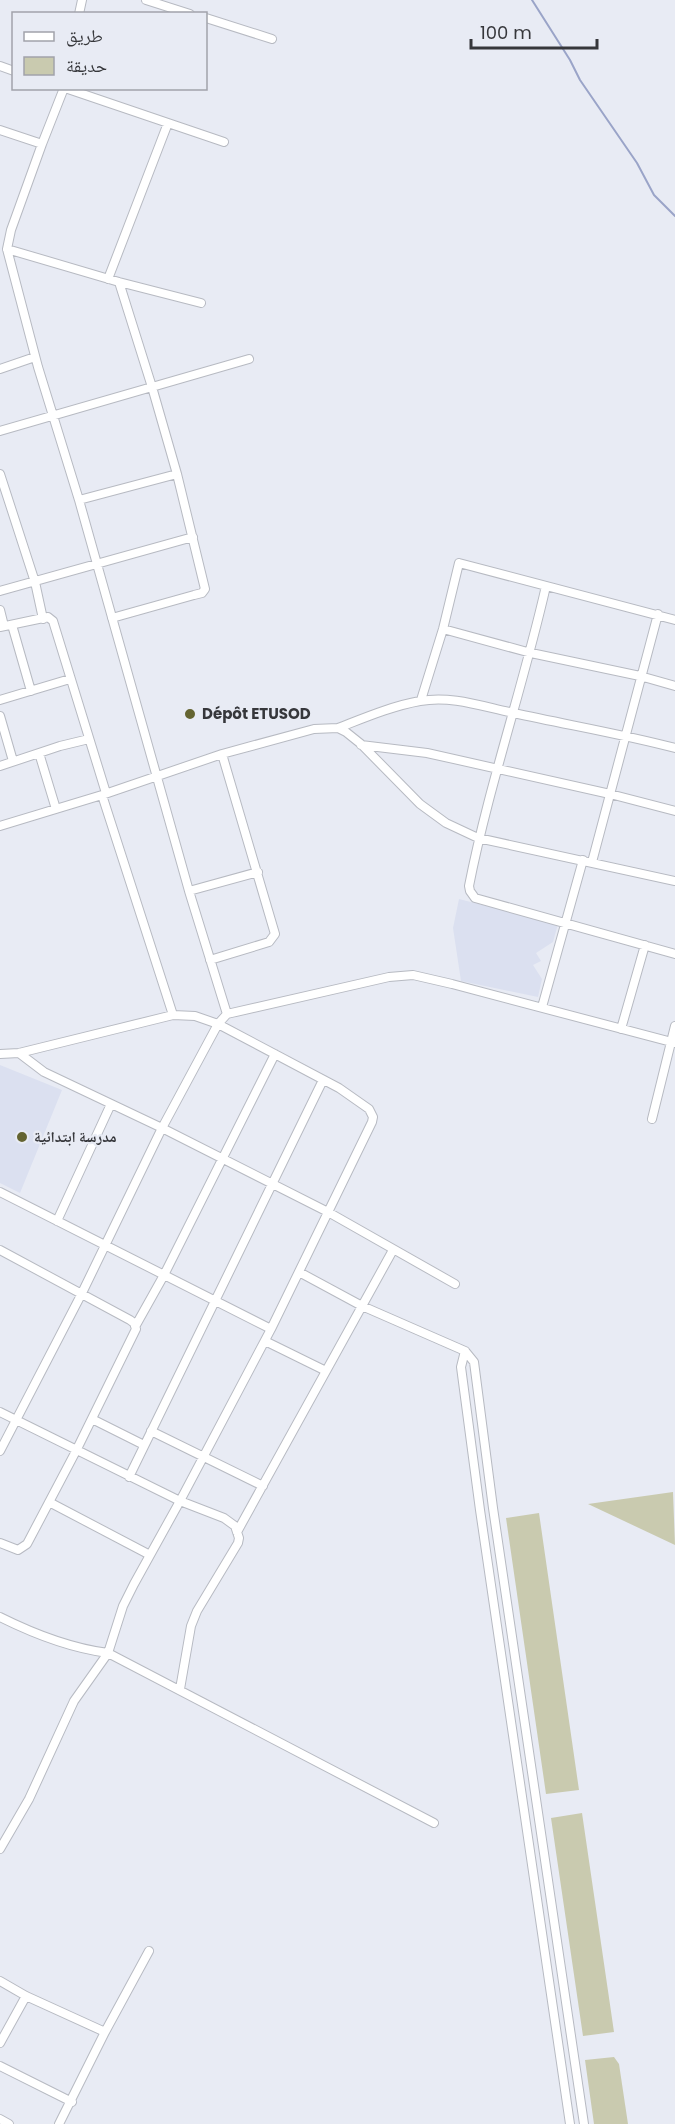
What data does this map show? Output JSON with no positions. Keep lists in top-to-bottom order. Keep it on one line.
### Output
{"places":["Dépôt ETUSOD","مدرسة ابتدائية"],"legend":["طريق","حديقة"],"scale_bar":"100 m"}
